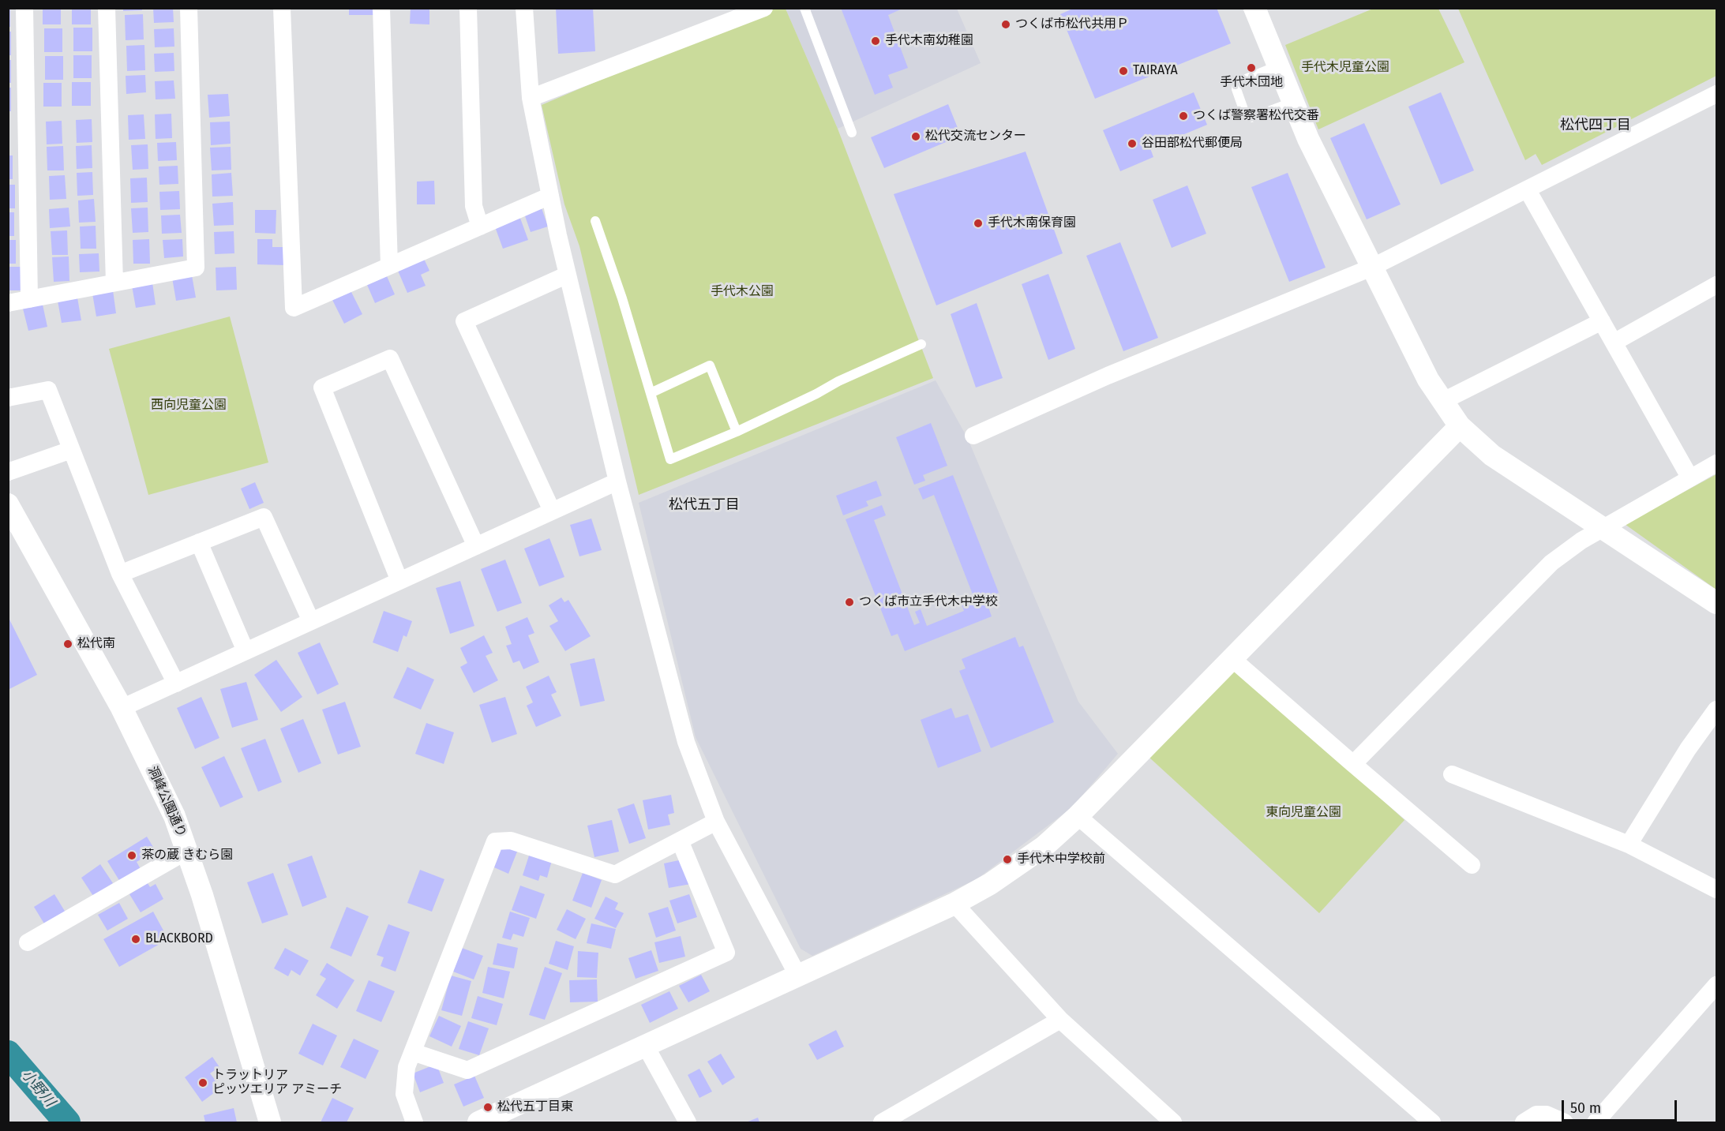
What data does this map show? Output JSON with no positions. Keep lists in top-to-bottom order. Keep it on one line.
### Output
{"streets":{"street":["洞峰公園通り"]},"districts":["松代四丁目","松代五丁目"],"water":["小野川"],"parks":["手代木児童公園","手代木公園","西向児童公園","東向児童公園"],"places":["つくば市松代共用Ｐ","手代木南幼稚園","手代木団地","TAIRAYA","つくば警察署松代交番","松代交流センター","谷田部松代郵便局","手代木南保育園","つくば市立手代木中学校","松代南","茶の蔵 きむら園","手代木中学校前","BLACKBORD","トラットリア ピッツエリア アミーチ","松代五丁目東"],"scale_bar":"50 m"}
